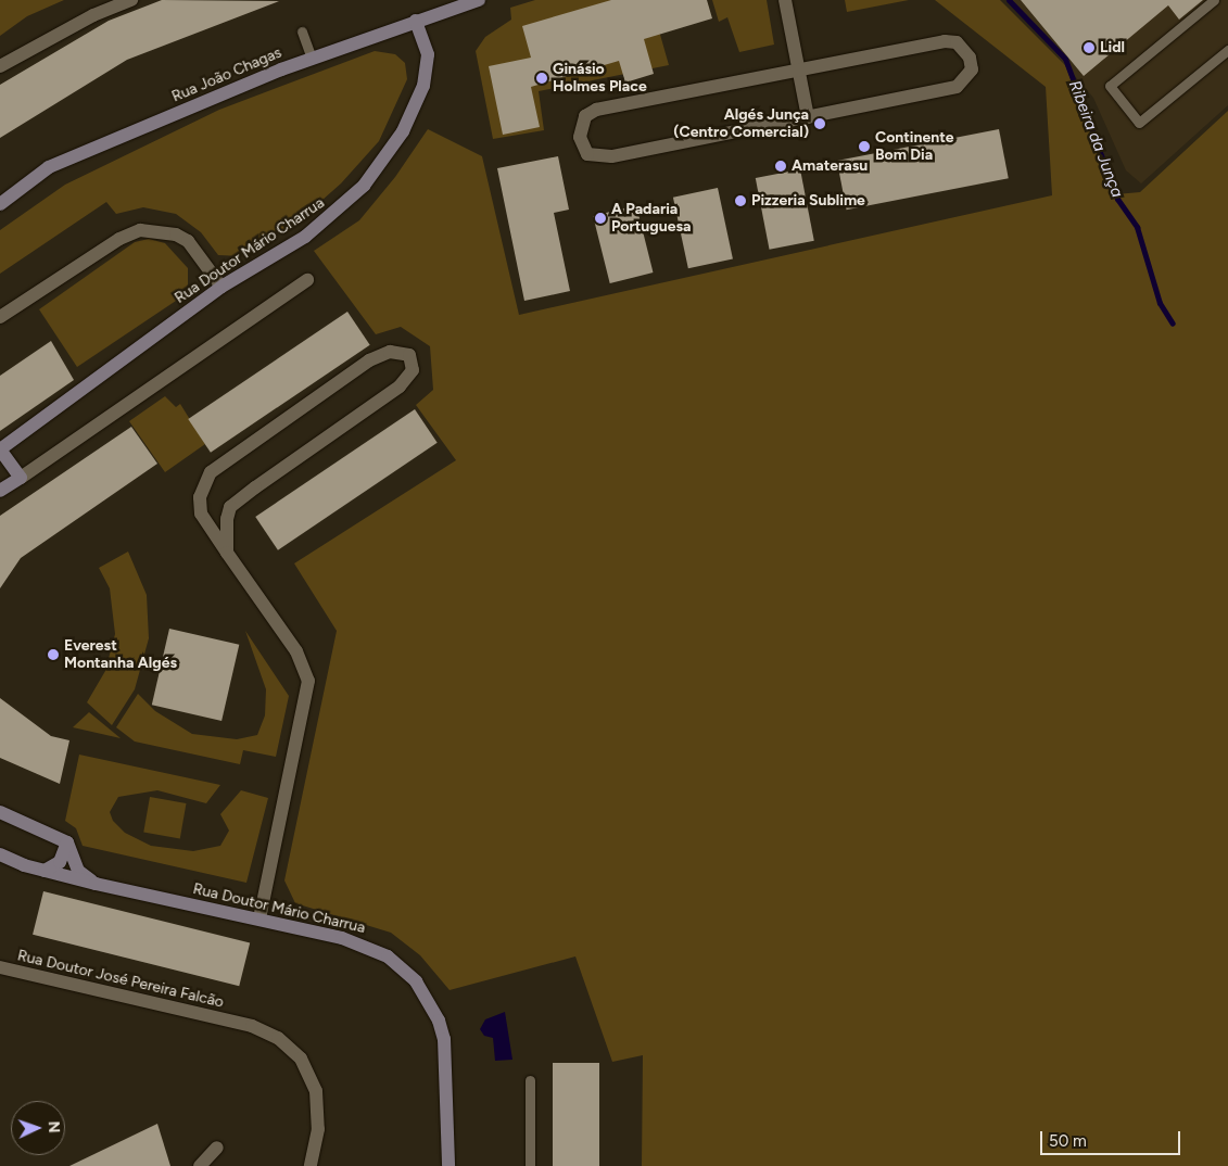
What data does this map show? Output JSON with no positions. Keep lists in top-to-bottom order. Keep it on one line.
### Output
{"streets":{"street":["Rua João Chagas","Rua Doutor Mário Charrua","Rua Doutor José Pereira Falcão"]},"crossings":[["Rua João Chagas","Rua Doutor Mário Charrua"]],"water":["Ribeira da Junça"],"places":["Lidl","Ginásio Holmes Place","Algés Junça (Centro Comercial)","Continente Bom Dia","Amaterasu","Pizzeria Sublime","A Padaria Portuguesa","Everest Montanha Algés"],"scale_bar":"50 m","north":"right"}
